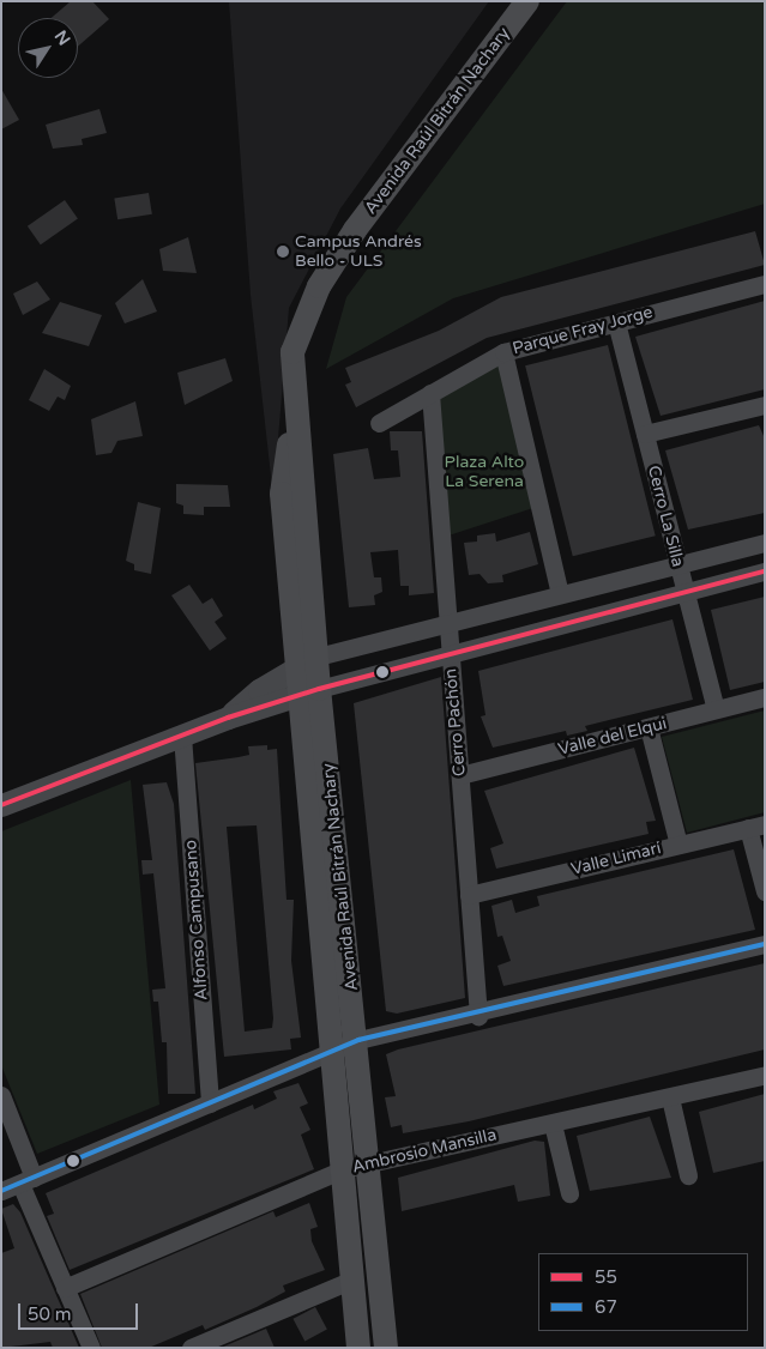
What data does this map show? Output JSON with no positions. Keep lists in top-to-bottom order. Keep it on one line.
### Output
{"streets":{"main road":["Avenida Raúl Bitrán Nachary"],"street":["Parque Fray Jorge","Cerro La Silla","Cerro Pachón","Valle del Elqui","Valle Limarí","Alfonso Campusano","Ambrosio Mansilla"]},"crossings":[["Avenida Raúl Bitrán Nachary","Ambrosio Mansilla"],["Parque Fray Jorge","Cerro La Silla"],["Parque Fray Jorge","Cerro Pachón"],["Cerro La Silla","Valle del Elqui"],["Cerro Pachón","Valle del Elqui"],["Cerro Pachón","Valle Limarí"]],"parks":["Plaza Alto La Serena"],"places":["Campus Andrés Bello - ULS"],"lines":["transit line 55","transit line 67"],"legend":["55","67"],"scale_bar":"50 m","north":"top right"}
